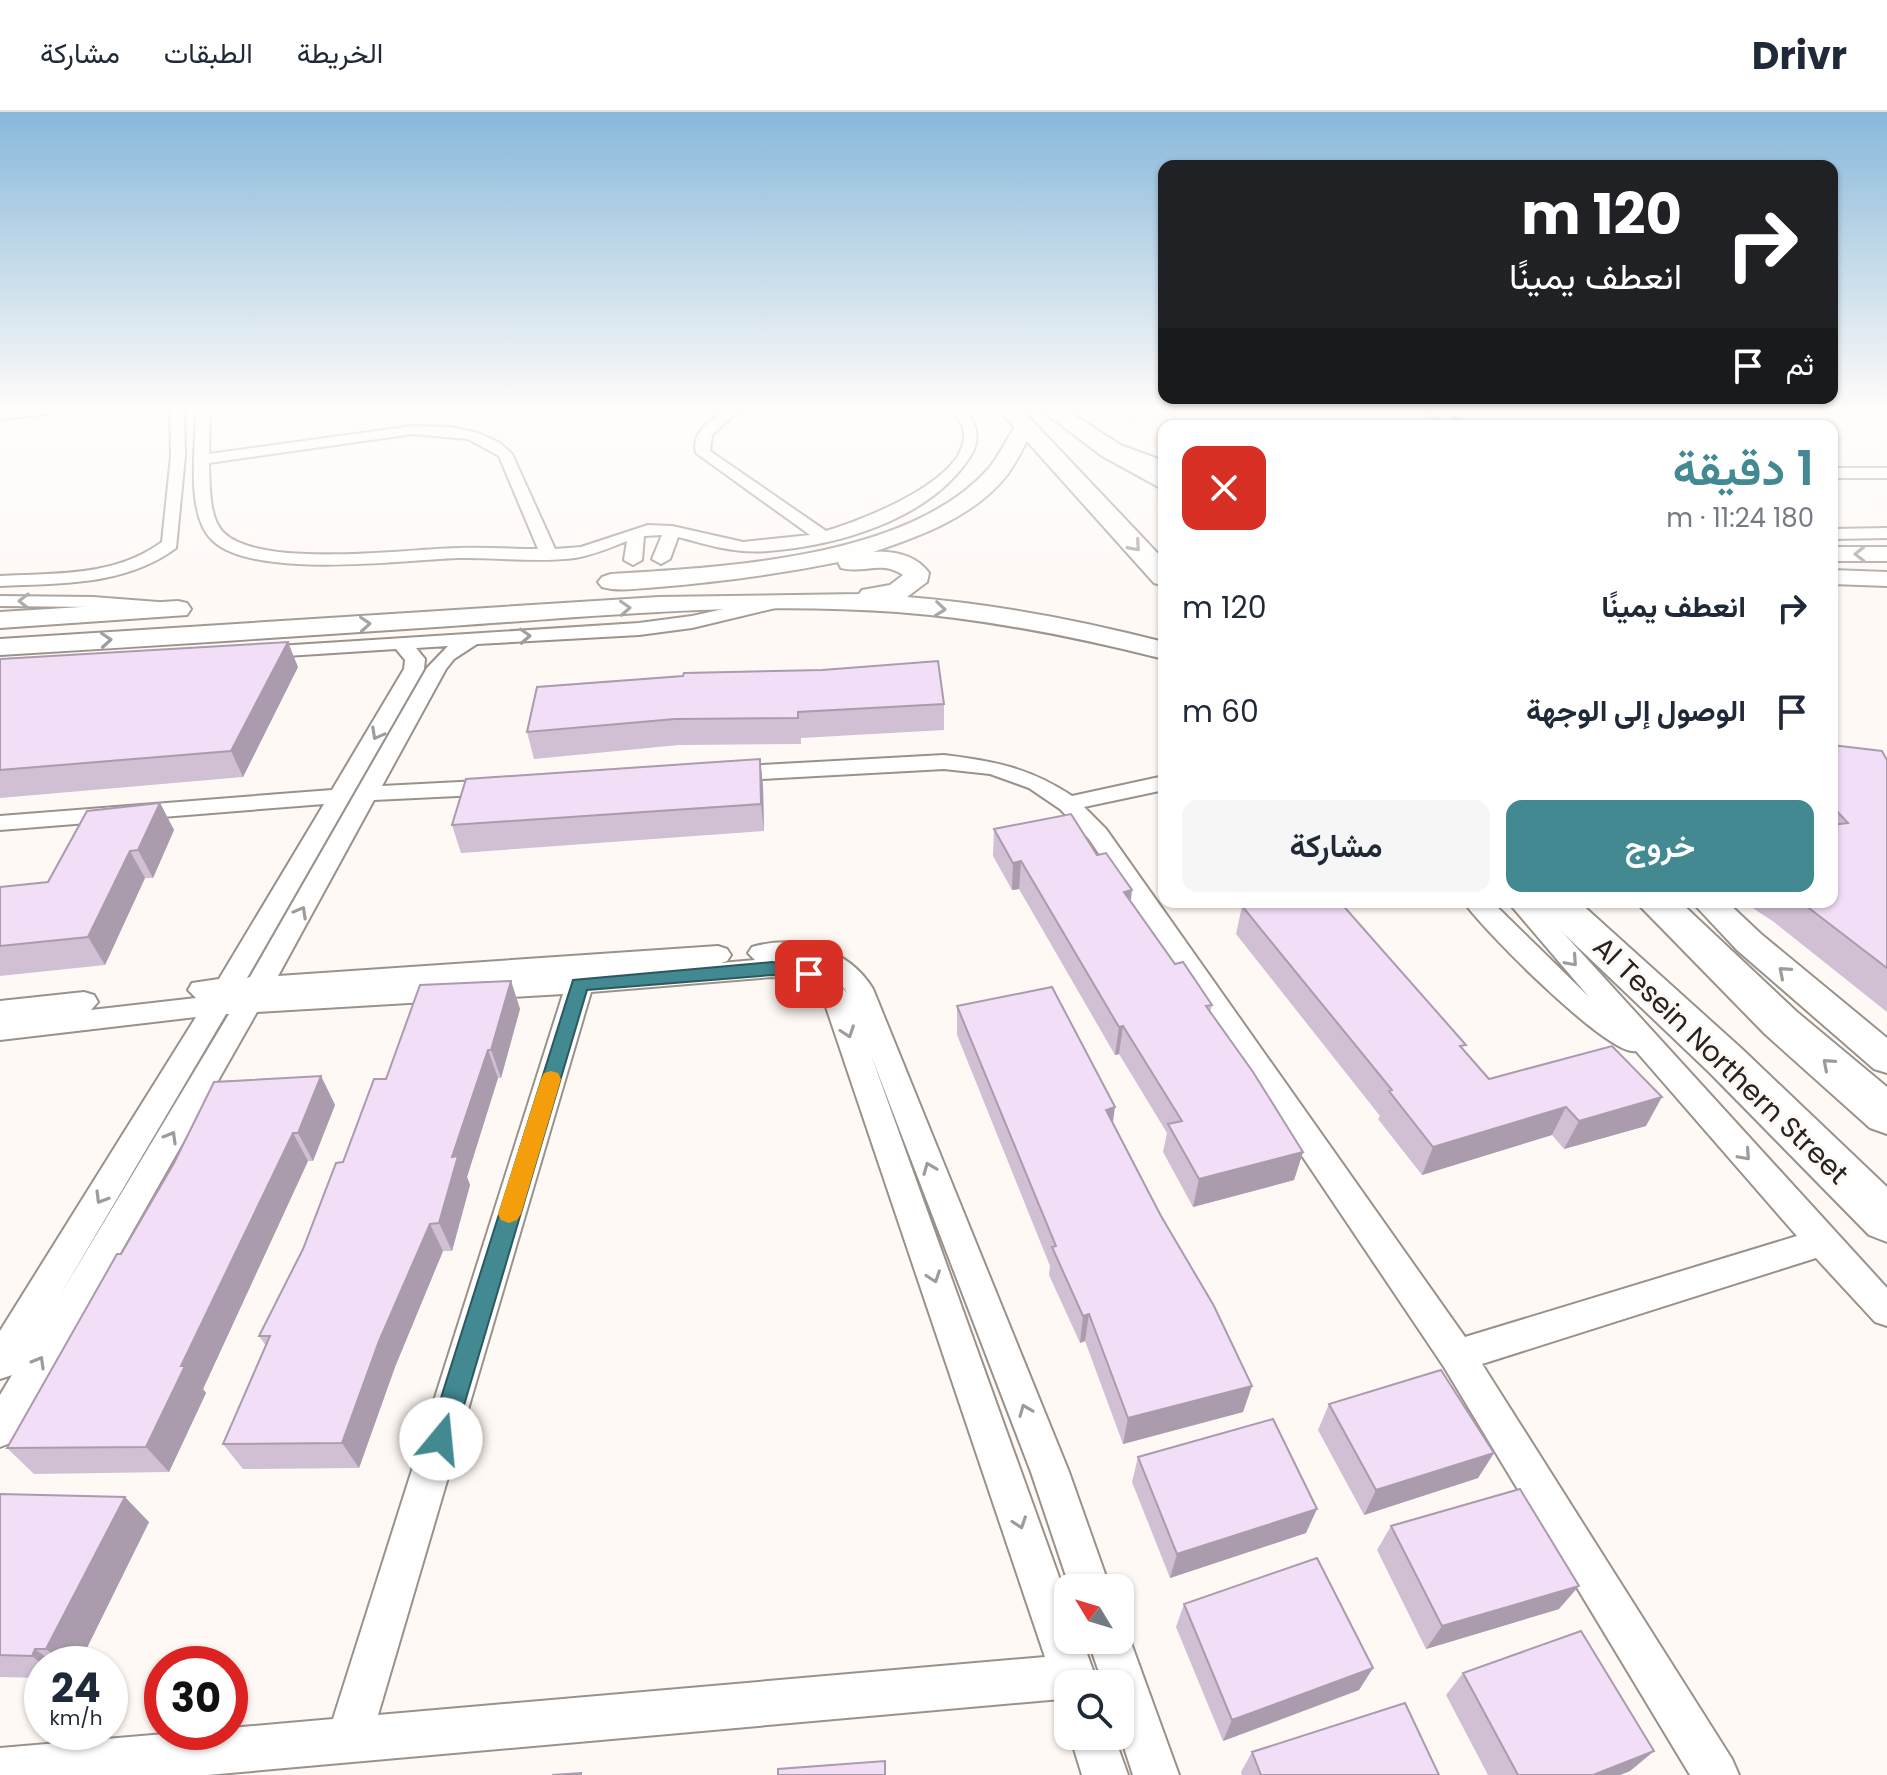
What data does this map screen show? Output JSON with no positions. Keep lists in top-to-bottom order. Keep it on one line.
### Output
{"streets":{"main road":["Al Tesein Northern Street"]},"north":"top left","page":{"header":"Drivr","nav":["الخريطة","الطبقات","مشاركة"],"turn":["120 m","انعطف يمينًا"],"then":"ثم","heading":["1 دقيقة","180 m · 11:24"],"list":[{"name":"انعطف يمينًا","value":"120 m"},{"name":"الوصول إلى الوجهة","value":"60 m"}],"buttons":["خروج","مشاركة"],"speed":"24 km/h","limit":"30"}}
